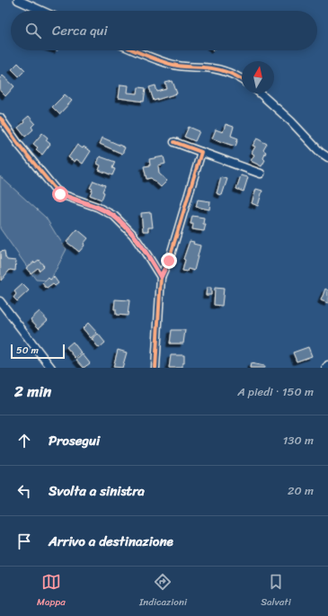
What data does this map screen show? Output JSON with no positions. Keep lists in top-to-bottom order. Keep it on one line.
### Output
{"scale_bar":"50 m","north":"top","page":{"search":"Cerca qui","scale":"50 m","heading":["2 min","A piedi · 150 m"],"list":[["Prosegui","130 m"],["Svolta a sinistra","20 m"],"Arrivo a destinazione"],"nav":["Mappa","Indicazioni","Salvati"]}}
